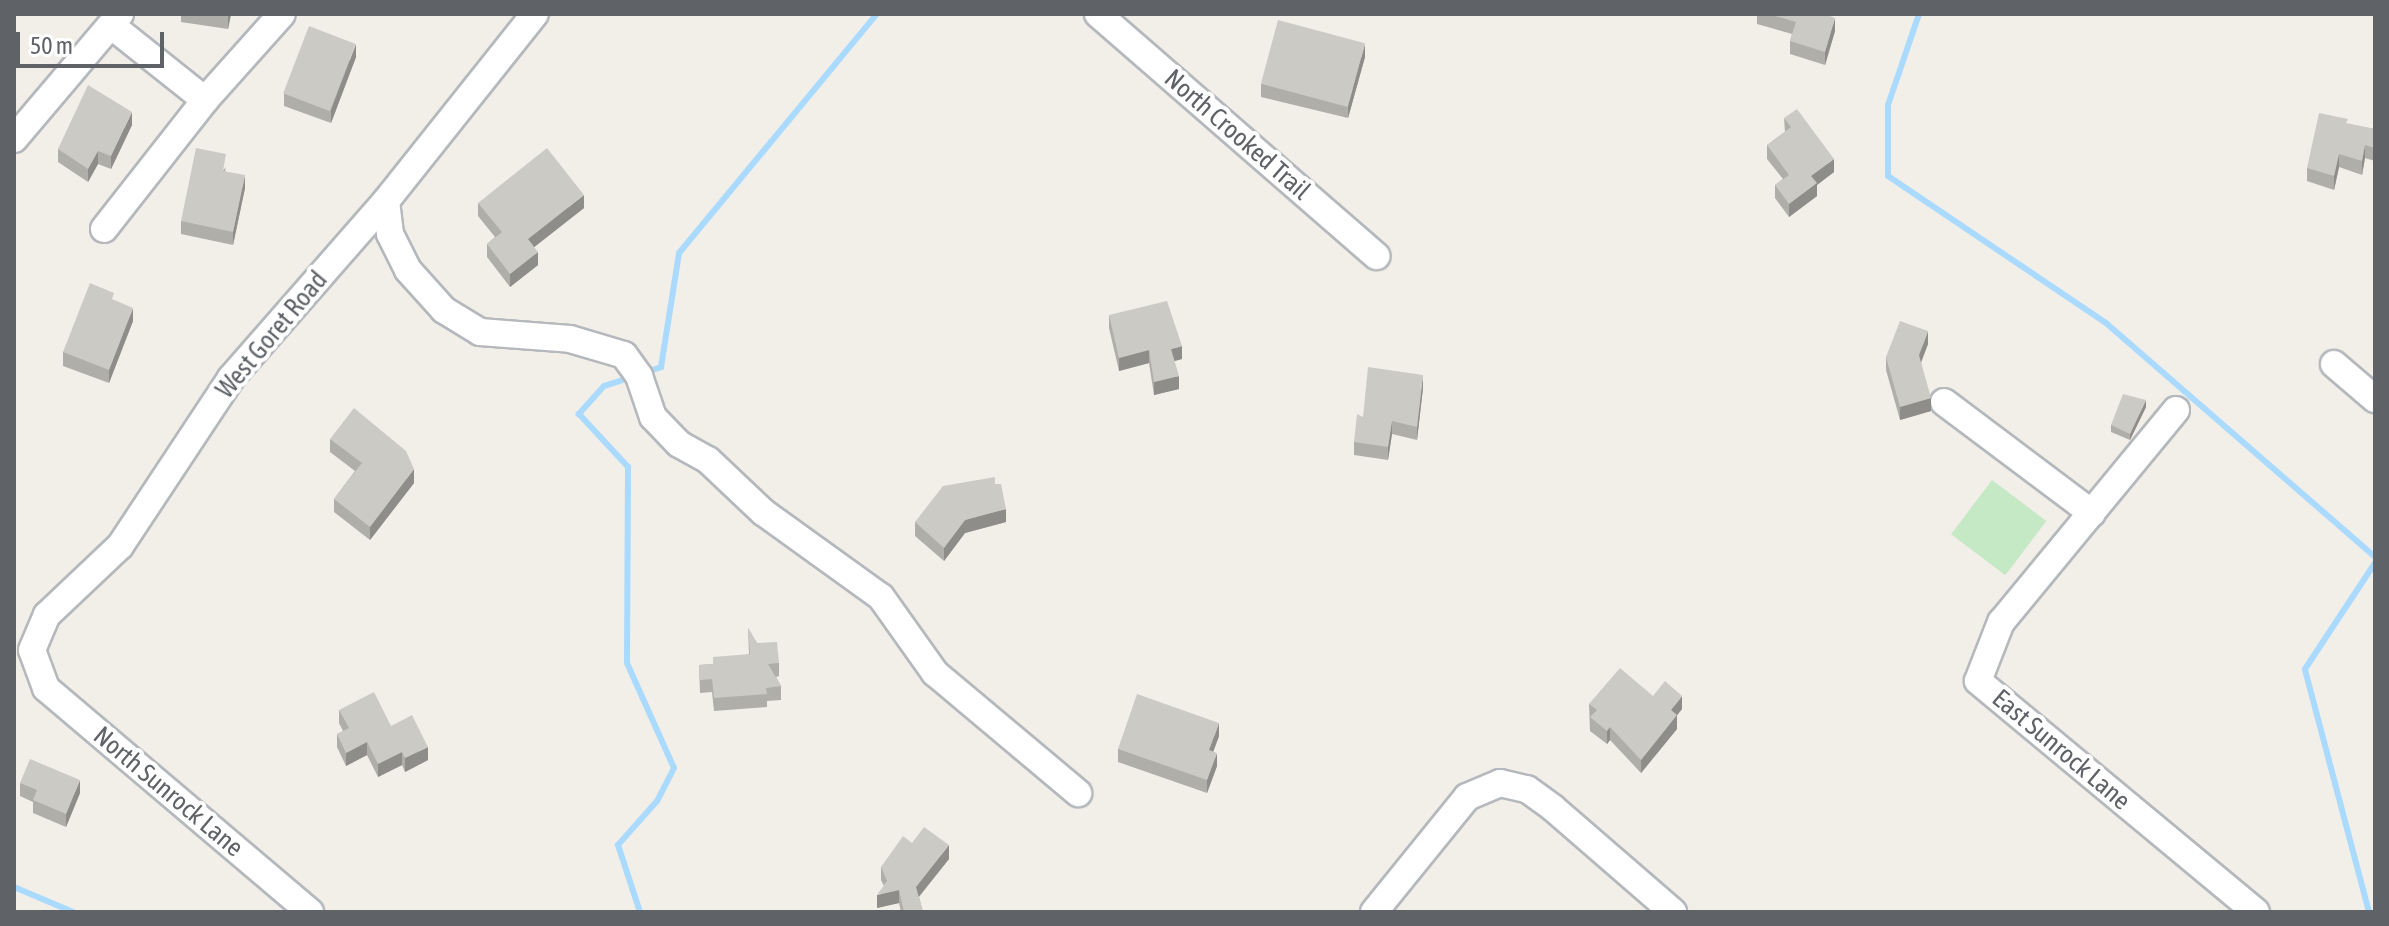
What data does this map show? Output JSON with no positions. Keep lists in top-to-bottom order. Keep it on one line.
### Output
{"streets":{"street":["North Crooked Trail","West Goret Road","East Sunrock Lane","North Sunrock Lane"]},"crossings":[["West Goret Road","North Sunrock Lane"]],"scale_bar":"50 m"}
